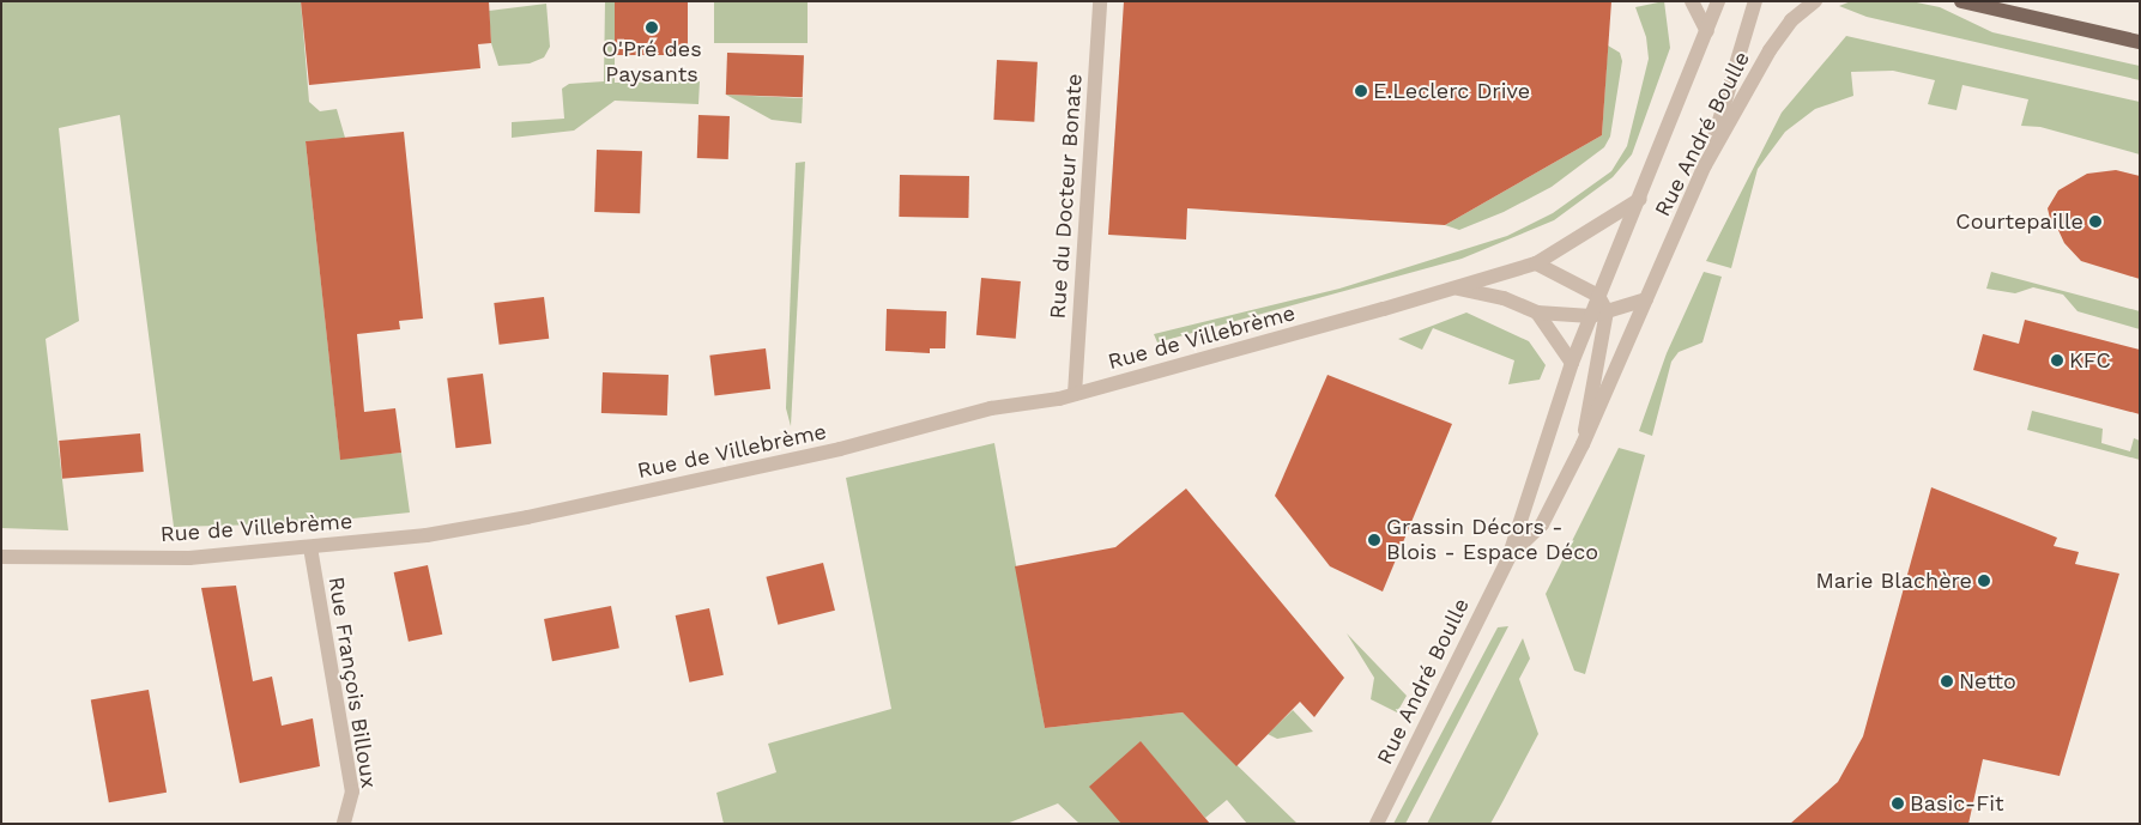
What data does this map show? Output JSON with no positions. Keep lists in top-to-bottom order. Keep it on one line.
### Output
{"streets":{"street":["Rue André Boulle","Rue du Docteur Bonate","Rue de Villebrème","Rue François Billoux"]},"crossings":[["Rue André Boulle","Rue de Villebrème"],["Rue du Docteur Bonate","Rue de Villebrème"],["Rue de Villebrème","Rue François Billoux"]],"places":["O'Pré des Paysants","E.Leclerc Drive","Courtepaille","KFC","Grassin Décors - Blois - Espace Déco","Marie Blachère","Netto","Basic-Fit"]}
